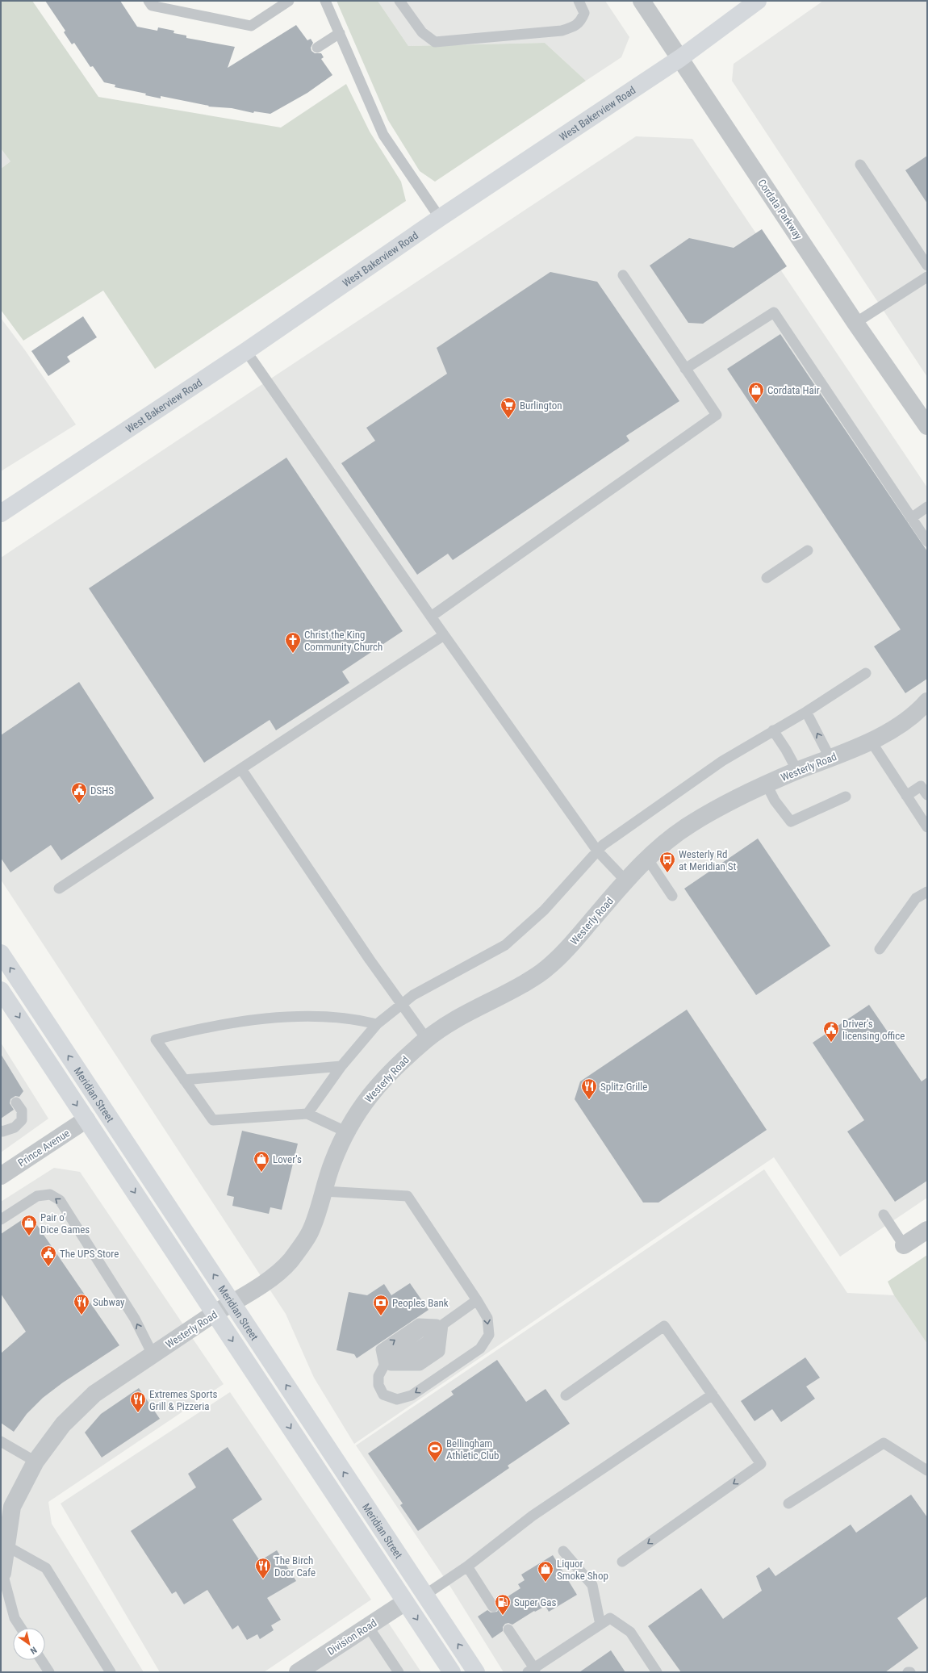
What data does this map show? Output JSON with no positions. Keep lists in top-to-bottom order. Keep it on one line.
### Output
{"streets":{"main road":["West Bakerview Road","Meridian Street"],"street":["Cordata Parkway","Westerly Road","Prince Avenue","Division Road"]},"crossings":[["West Bakerview Road","Cordata Parkway"],["Westerly Road","Meridian Street"],["Meridian Street","Prince Avenue"],["Meridian Street","Division Road"]],"places":{"shop":["Cordata Hair","Lover's","Pair o' Dice Games","Liquor Smoke Shop"],"supermarket":["Burlington"],"church":["Christ the King Community Church"],"public building":["DSHS","Driver's licensing office","The UPS Store"],"bus stop":["Westerly Rd at Meridian St"],"restaurant":["Splitz Grille","Subway","Extremes Sports Grill & Pizzeria","The Birch Door Cafe"],"bank":["Peoples Bank"],"sports":["Bellingham Athletic Club"],"fuel station":["Super Gas"]},"north":"bottom right"}
